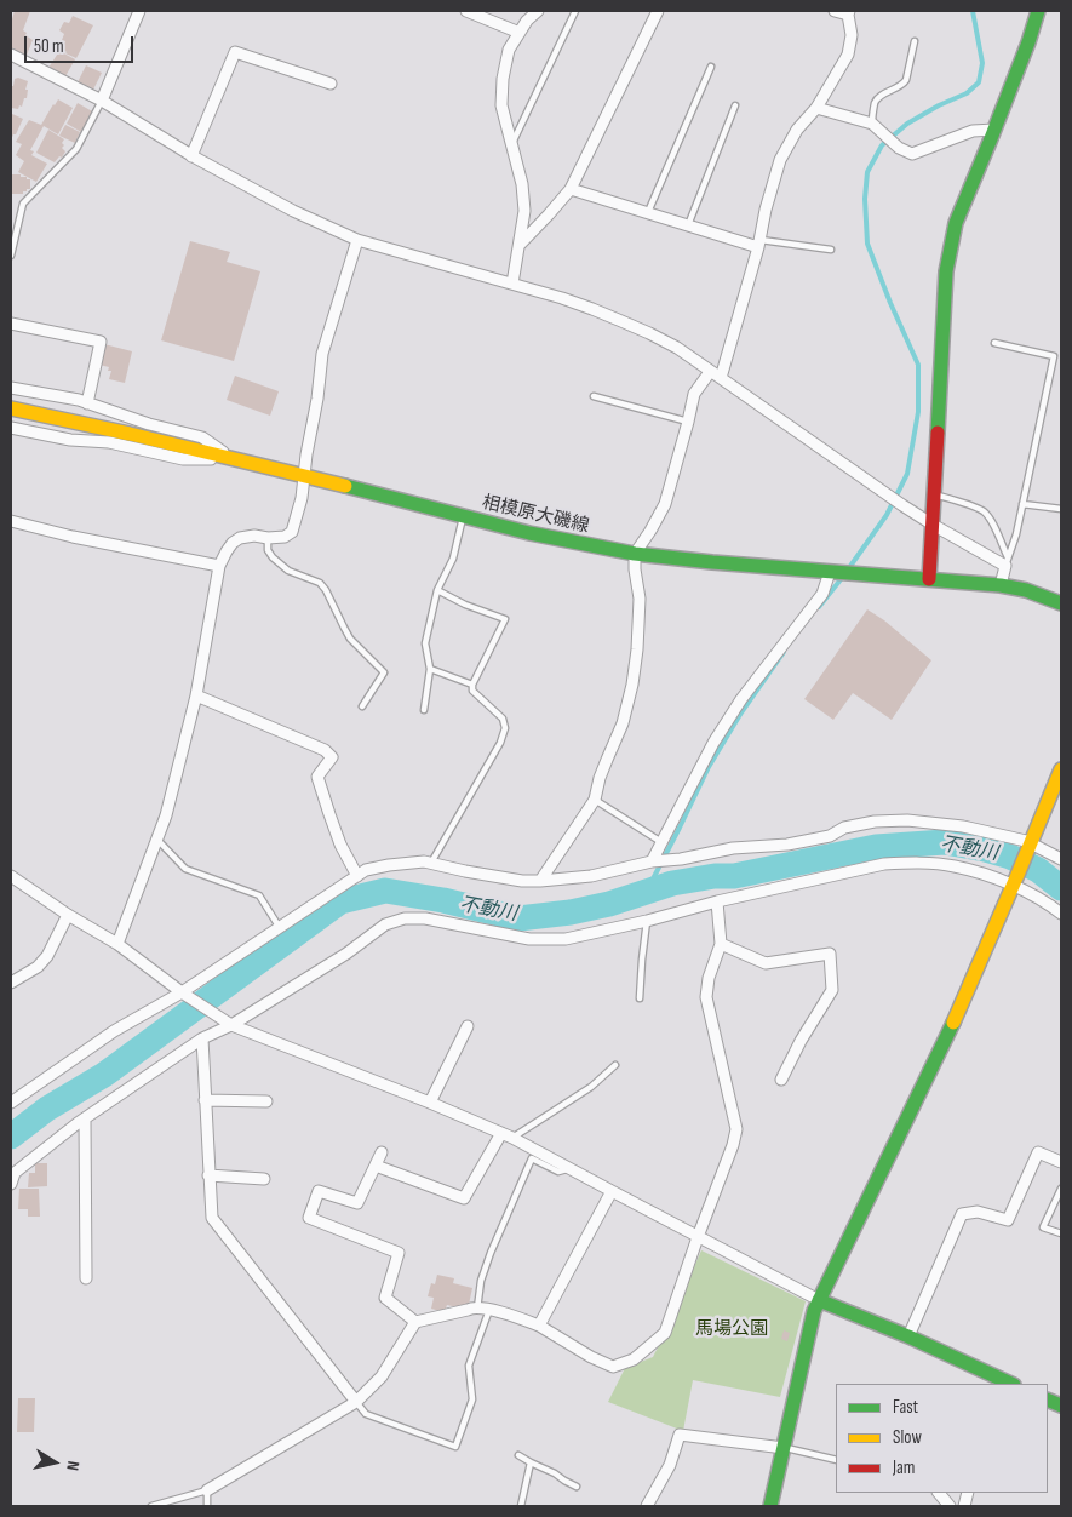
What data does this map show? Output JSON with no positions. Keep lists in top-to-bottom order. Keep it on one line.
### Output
{"streets":{"street":["相模原大磯線"]},"water":["不動川"],"parks":["馬場公園"],"legend":["Fast","Slow","Jam"],"scale_bar":"50 m","north":"right"}
